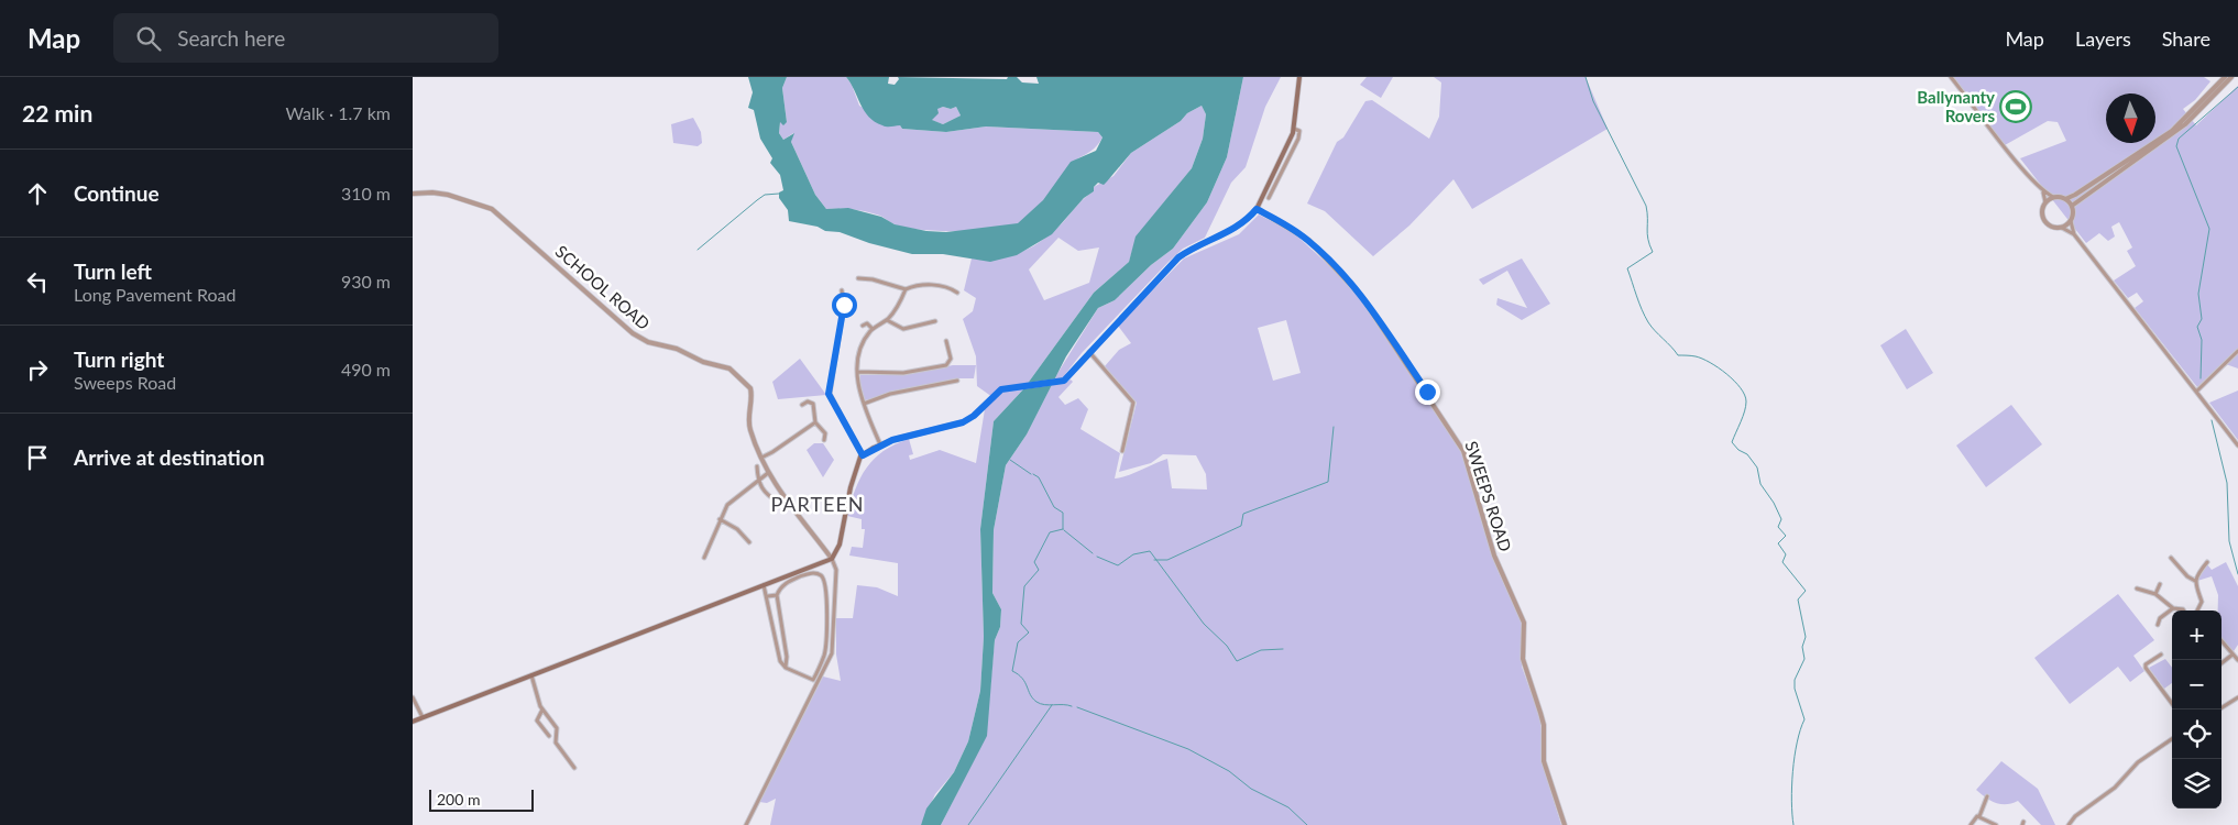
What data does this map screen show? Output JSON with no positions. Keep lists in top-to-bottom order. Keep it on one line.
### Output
{"streets":{"street":["SCHOOL ROAD","SWEEPS ROAD"]},"districts":["PARTEEN"],"places":{"sports":["Ballynanty Rovers"]},"scale_bar":"200 m","north":"bottom","page":{"header":"Map","search":"Search here","nav":["Map","Layers","Share"],"heading":["22 min","Walk · 1.7 km"],"list":[["Continue","310 m"],["Turn left","Long Pavement Road","930 m"],["Turn right","Sweeps Road","490 m"],"Arrive at destination"],"map_buttons":["+","−"],"scale":"200 m"}}
